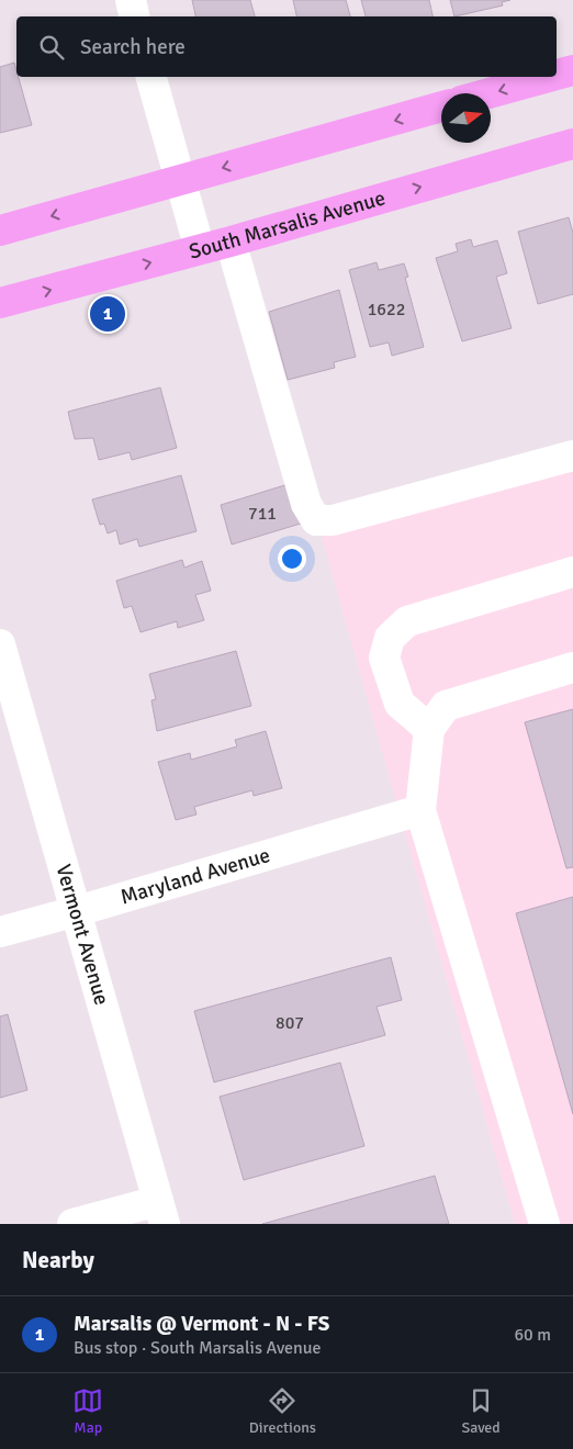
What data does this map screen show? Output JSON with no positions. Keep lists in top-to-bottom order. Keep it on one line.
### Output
{"streets":{"main road":["South Marsalis Avenue"],"street":["Maryland Avenue","Vermont Avenue"]},"crossings":[["Maryland Avenue","Vermont Avenue"]],"house_numbers":["1622","711","807"],"north":"right","page":{"search":"Search here","pins":"1","heading":"Nearby","list":[{"mark":"1","name":"Marsalis @ Vermont - N - FS","note":"Bus stop · South Marsalis Avenue","value":"60 m"}],"nav":["Map","Directions","Saved"]}}
